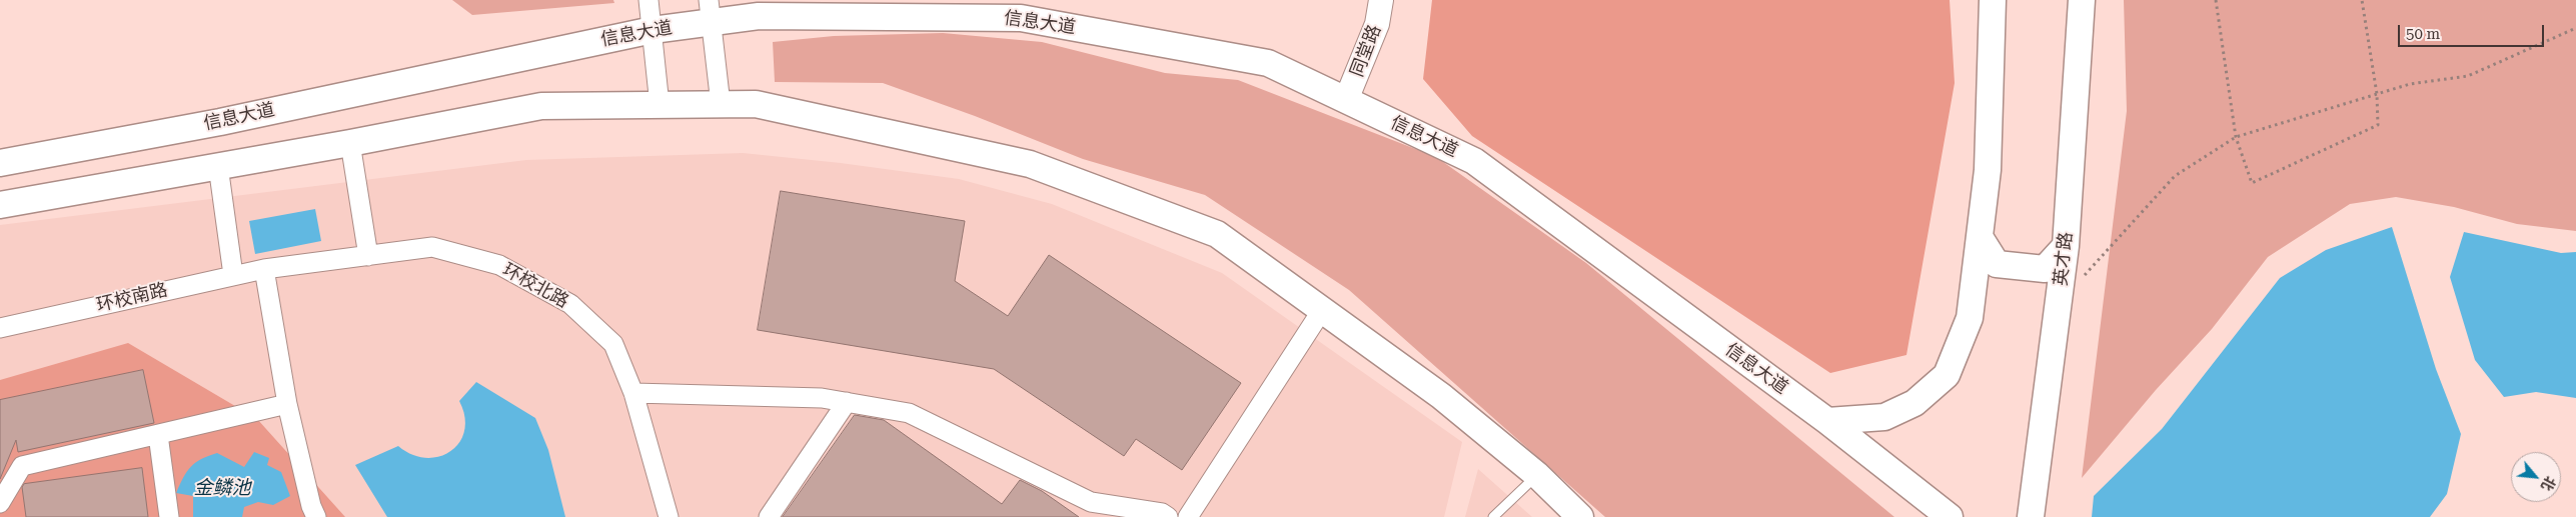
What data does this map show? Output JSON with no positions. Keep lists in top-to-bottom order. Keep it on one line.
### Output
{"streets":{"main road":["信息大道","英才路"],"street":["同堂路","环校北路","环校南路"]},"crossings":[["信息大道","同堂路"],["环校北路","环校南路"]],"water":["金鳞池"],"scale_bar":"50 m","north":"bottom right"}
